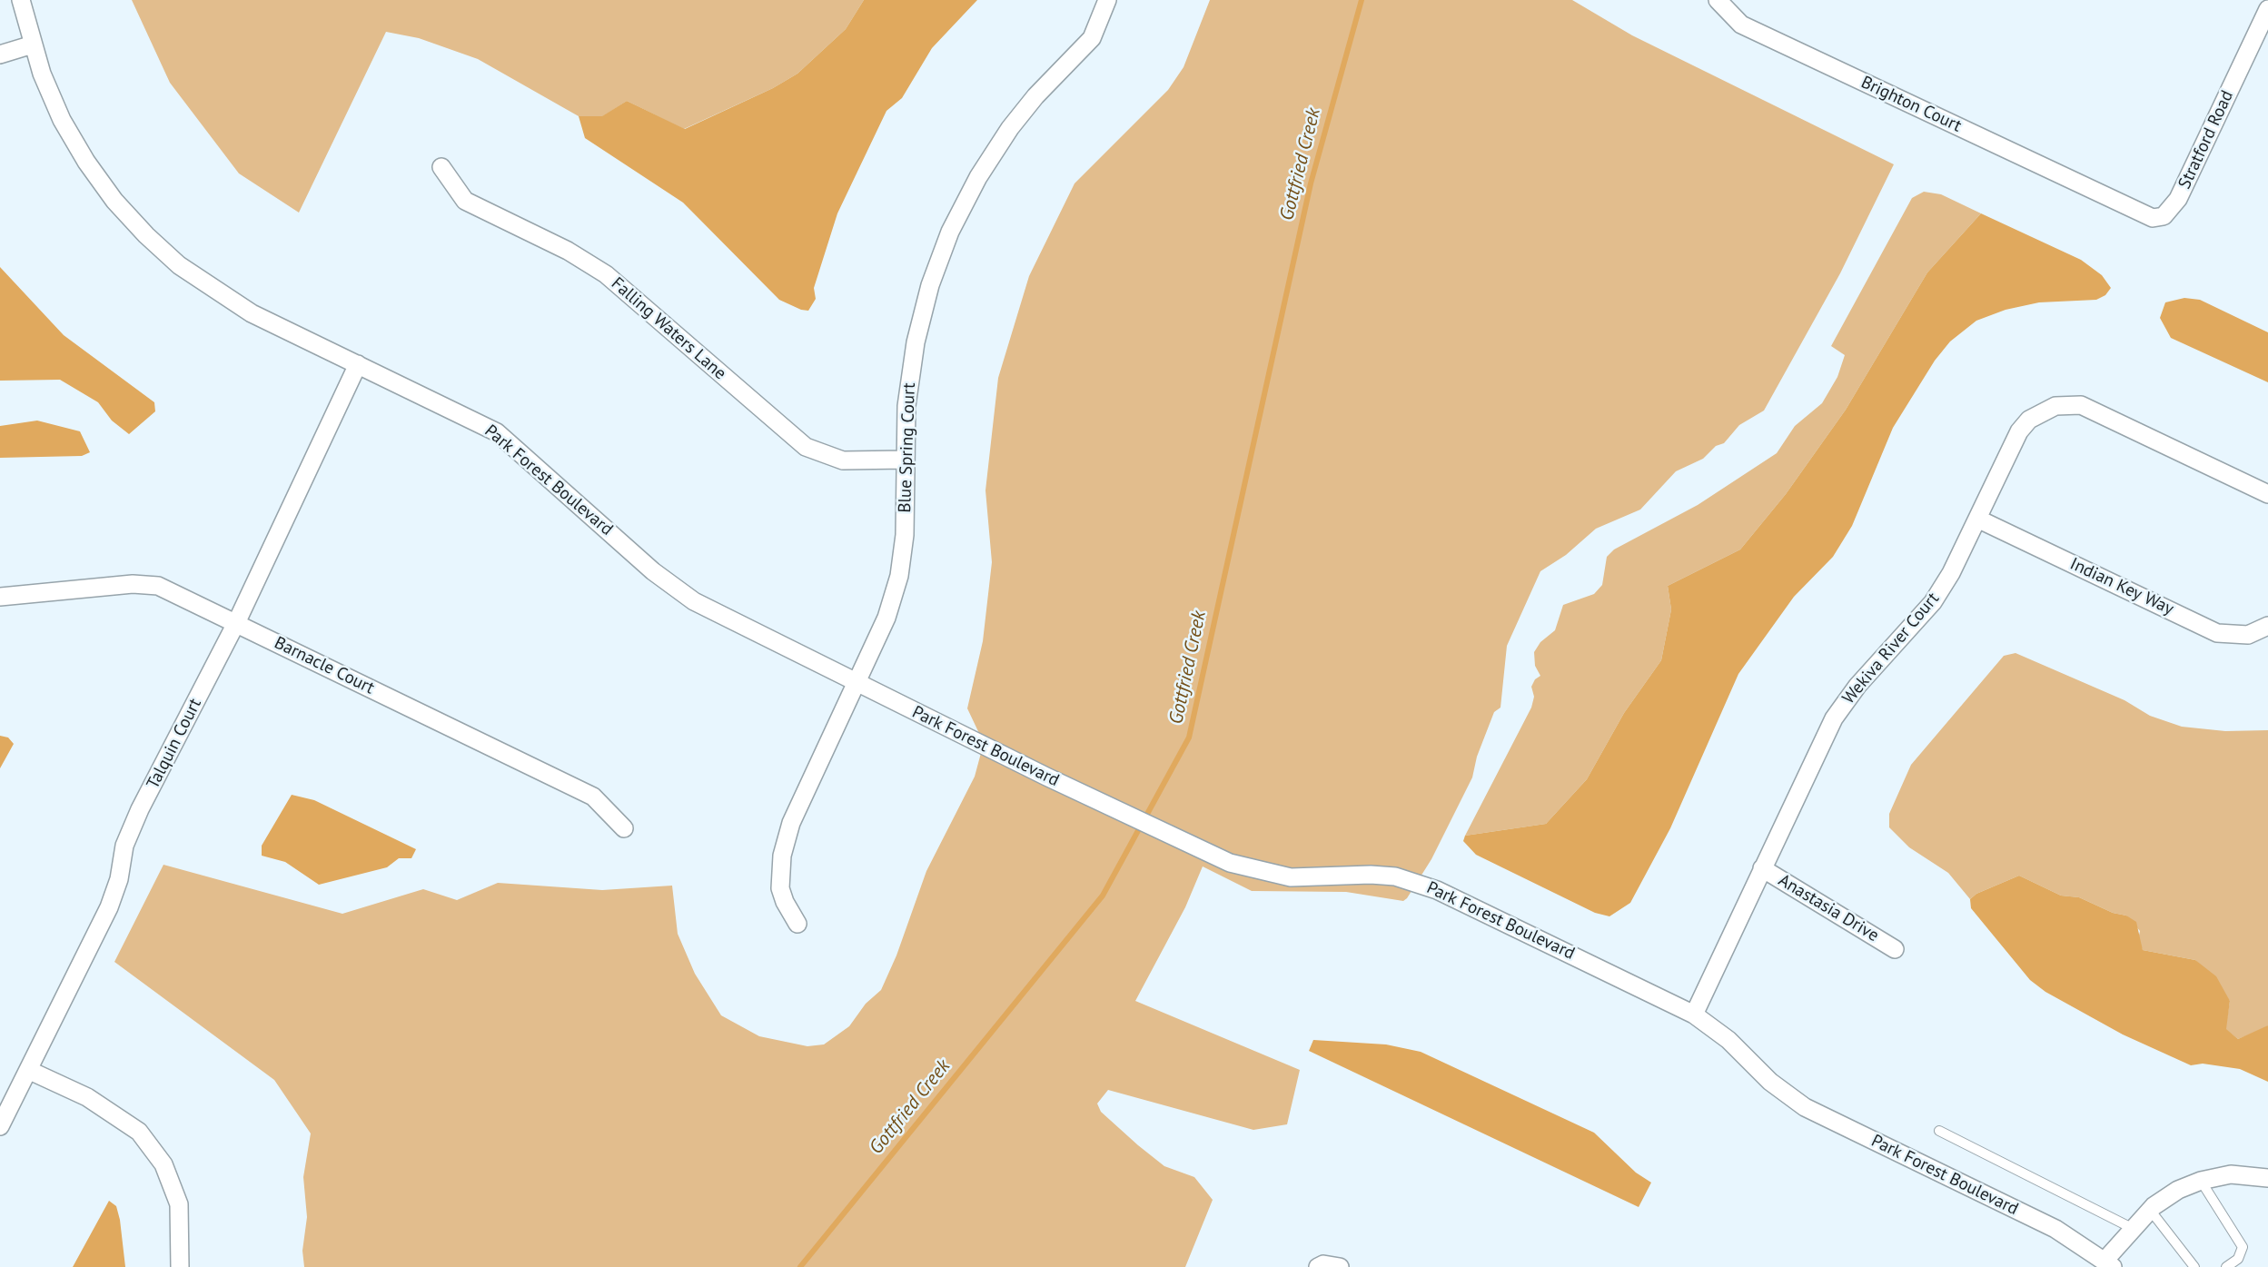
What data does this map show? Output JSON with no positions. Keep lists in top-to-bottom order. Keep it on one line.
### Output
{"streets":{"street":["Brighton Court","Stratford Road","Falling Waters Lane","Blue Spring Court","Park Forest Boulevard","Indian Key Way","Wekiva River Court","Barnacle Court","Talquin Court","Anastasia Drive"]},"crossings":[["Brighton Court","Stratford Road"],["Falling Waters Lane","Blue Spring Court"],["Blue Spring Court","Park Forest Boulevard"],["Park Forest Boulevard","Wekiva River Court"],["Park Forest Boulevard","Talquin Court"],["Indian Key Way","Wekiva River Court"],["Wekiva River Court","Anastasia Drive"],["Barnacle Court","Talquin Court"]],"water":["Gottfried Creek"]}
